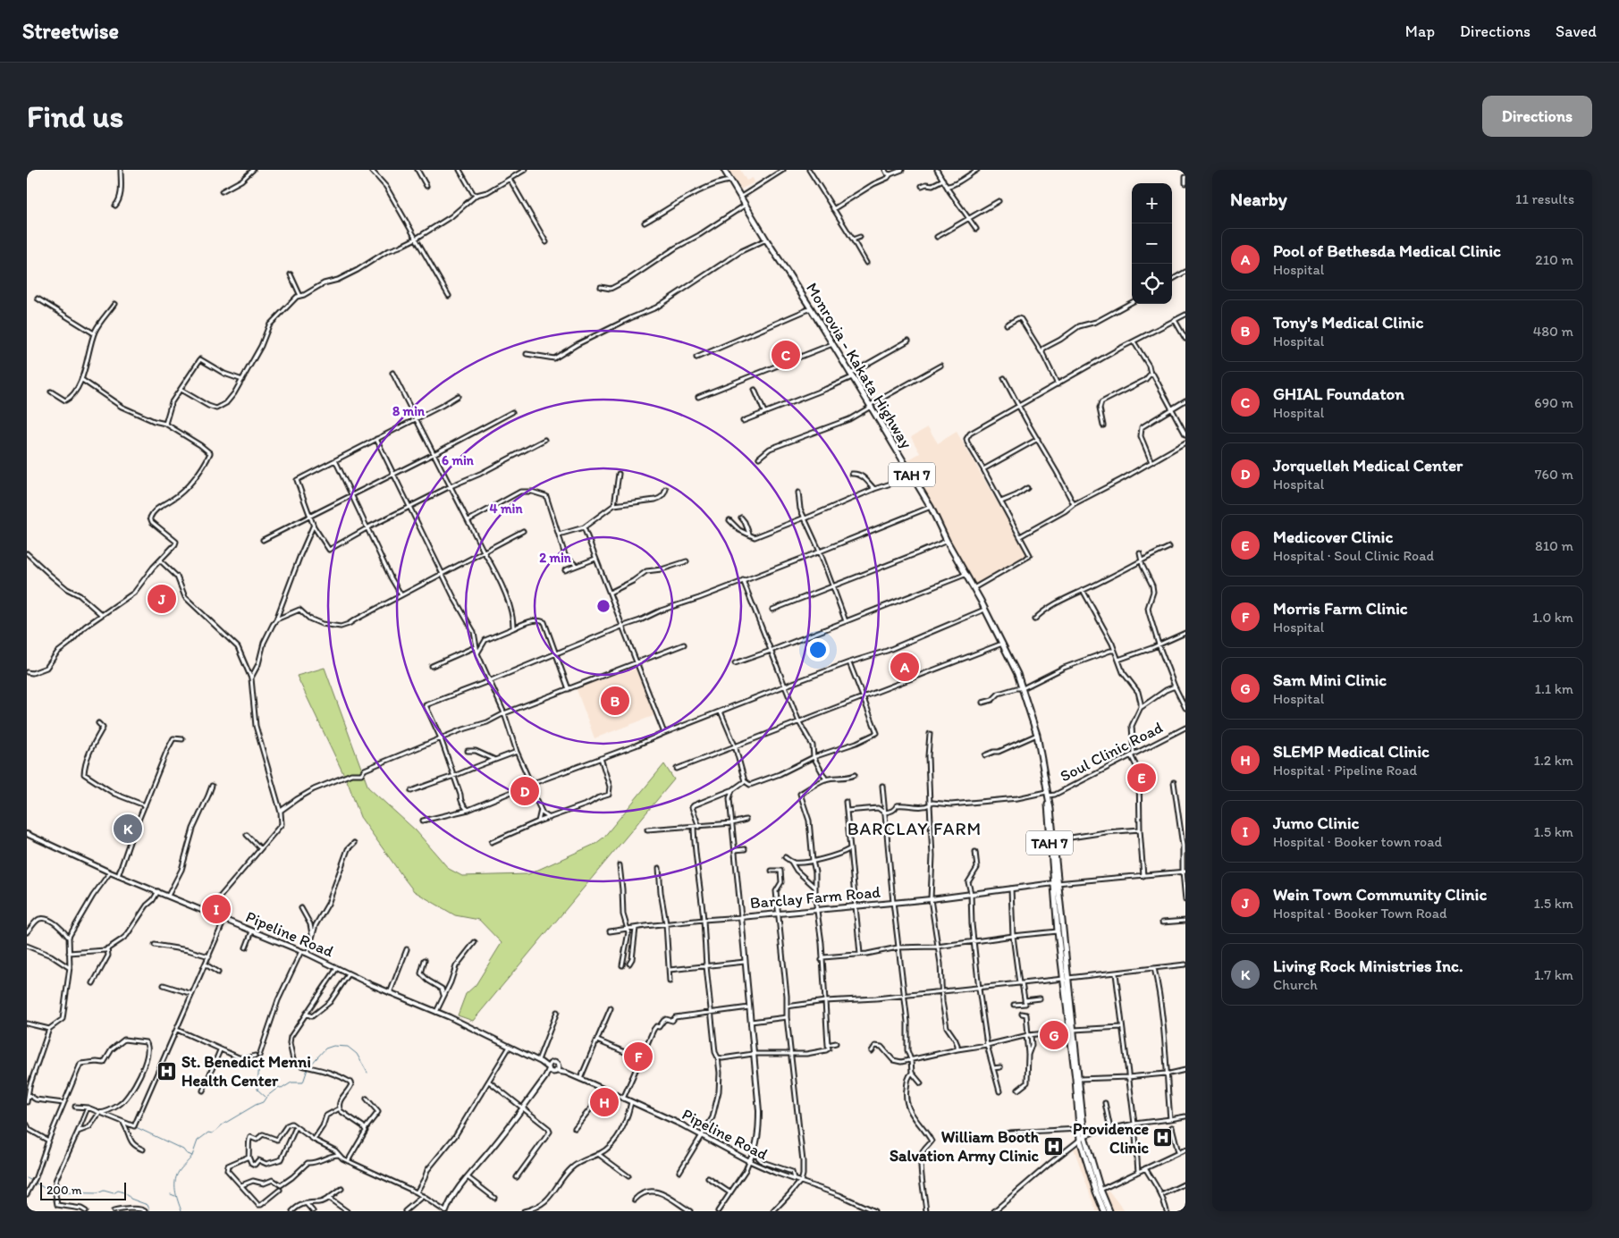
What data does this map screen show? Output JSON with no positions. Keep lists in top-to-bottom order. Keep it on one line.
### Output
{"streets":{"highway":["Monrovia - Kakata Highway","TAH 7"],"street":["Soul Clinic Road","Barclay Farm Road","Pipeline Road"]},"crossings":[["Monrovia - Kakata Highway","Soul Clinic Road"],["Monrovia - Kakata Highway","Barclay Farm Road"],["Barclay Farm Road","Pipeline Road"]],"districts":["BARCLAY FARM"],"places":{"hospital":["St. Benedict Menni Health Center","Providence Clinic","William Booth Salvation Army Clinic"]},"scale_bar":"200 m","page":{"header":"Streetwise","nav":["Map","Directions","Saved"],"buttons":"Directions","title":"Find us","heading":["Nearby","11 results"],"map_buttons":["+","−"],"list":[{"mark":"A","name":"Pool of Bethesda Medical Clinic","note":"Hospital","value":"210 m"},{"mark":"B","name":"Tony's Medical Clinic","note":"Hospital","value":"480 m"},{"mark":"C","name":"GHIAL Foundaton","note":"Hospital","value":"690 m"},{"mark":"D","name":"Jorquelleh Medical Center","note":"Hospital","value":"760 m"},{"mark":"E","name":"Medicover Clinic","note":"Hospital · Soul Clinic Road","value":"810 m"},{"mark":"F","name":"Morris Farm Clinic","note":"Hospital","value":"1.0 km"},{"mark":"G","name":"Sam Mini Clinic","note":"Hospital","value":"1.1 km"},{"mark":"H","name":"SLEMP Medical Clinic","note":"Hospital · Pipeline Road","value":"1.2 km"},{"mark":"I","name":"Jumo Clinic","note":"Hospital · Booker town road","value":"1.5 km"},{"mark":"J","name":"Wein Town Community Clinic","note":"Hospital · Booker Town Road","value":"1.5 km"},{"mark":"K","name":"Living Rock Ministries Inc.","note":"Church","value":"1.7 km"}],"pins":["C","J","A","B","E","D","K","I","G","F","H"],"scale":"200 m"},"rings":["8 min","6 min","4 min","2 min"]}
